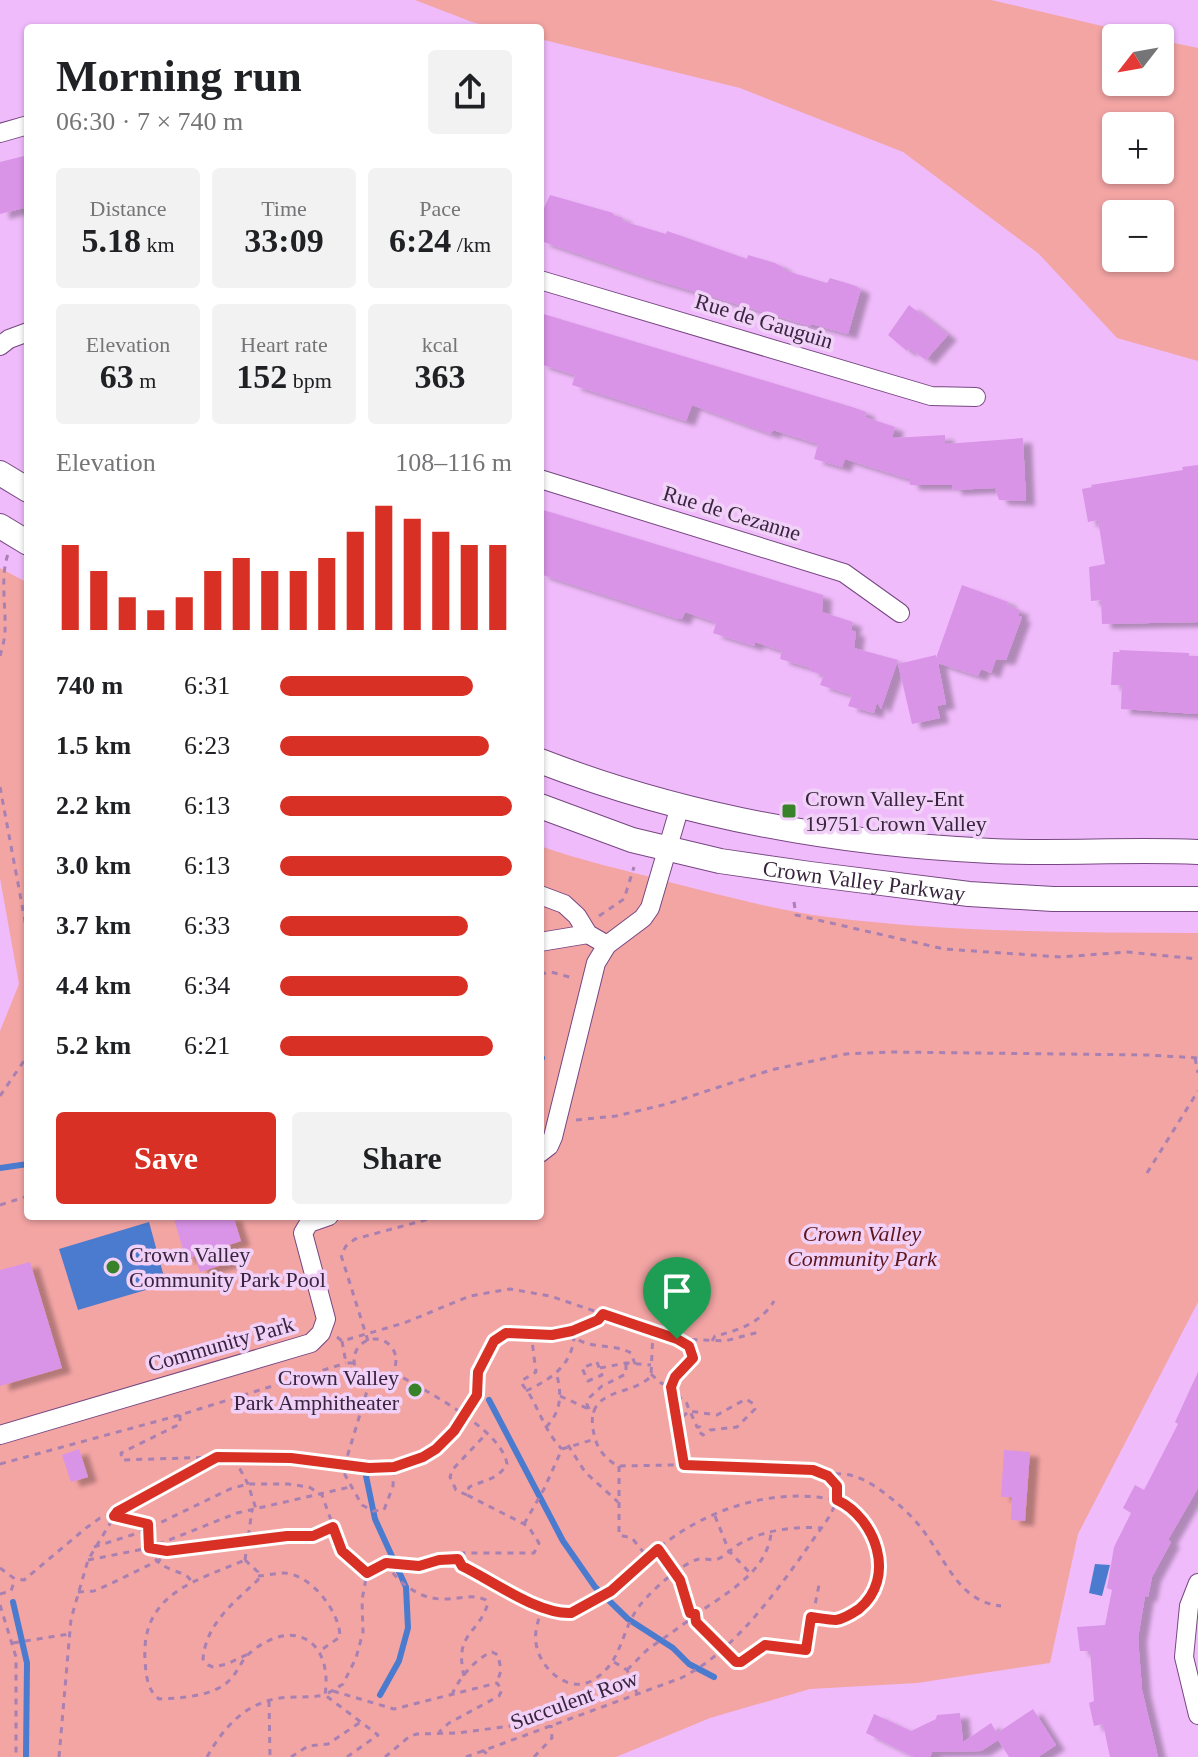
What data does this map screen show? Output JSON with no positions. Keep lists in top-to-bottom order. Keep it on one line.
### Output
{"streets":{"main road":["Crown Valley Parkway"],"street":["Rue de Gauguin","Rue de Cezanne","Community Park"],"path":["Succulent Row"]},"parks":["Crown Valley Community Park"],"places":{"transit":["Crown Valley-Ent 19751 Crown Valley"],"other":["Crown Valley Community Park Pool","Crown Valley Park Amphitheater"]},"north":"bottom left","page":{"map_buttons":["+","−"],"heading":["Morning run","06:30 · 7 × 740 m"],"stats":[["Distance","5.18 km"],["Time","33:09"],["Pace","6:24 /km"],["Elevation","63 m"],["Heart rate","152 bpm"],["kcal","363"]],"chart":["Elevation","108–116 m"],"list":[{"name":"740 m","note":"6:31"},{"name":"1.5 km","note":"6:23"},{"name":"2.2 km","note":"6:13"},{"name":"3.0 km","note":"6:13"},{"name":"3.7 km","note":"6:33"},{"name":"4.4 km","note":"6:34"},{"name":"5.2 km","note":"6:21"}],"buttons":["Save","Share"]}}
